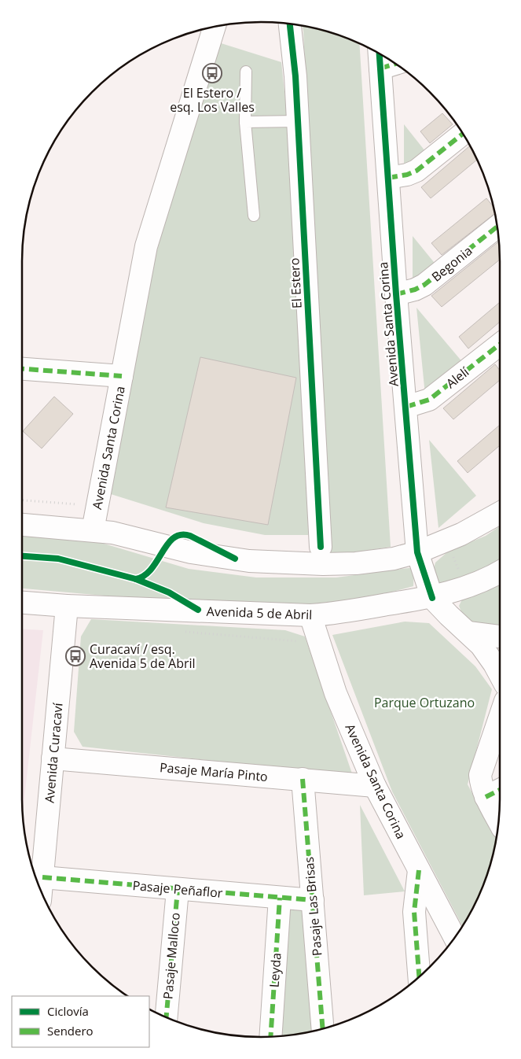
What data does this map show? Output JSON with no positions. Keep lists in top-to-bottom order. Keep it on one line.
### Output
{"streets":{"street":["Begonia","El Estero","Avenida Santa Corina","Alelí","Avenida 5 de Abril","Avenida Curacaví","Pasaje María Pinto","Pasaje Peñaflor","Pasaje Las Brisas","Pasaje Malloco","Leyda"]},"crossings":[["Begonia","Avenida Santa Corina"],["Avenida Santa Corina","Alelí"],["Avenida Santa Corina","Avenida 5 de Abril"],["Avenida Santa Corina","Pasaje María Pinto"],["Avenida 5 de Abril","Avenida Curacaví"],["Avenida Curacaví","Pasaje María Pinto"],["Avenida Curacaví","Pasaje Peñaflor"],["Pasaje María Pinto","Pasaje Las Brisas"],["Pasaje Peñaflor","Pasaje Las Brisas"],["Pasaje Peñaflor","Pasaje Malloco"],["Pasaje Peñaflor","Leyda"]],"parks":["Parque Ortuzano"],"places":{"bus stop":["El Estero / esq. Los Valles","Curacaví / esq. Avenida 5 de Abril"]},"legend":["Ciclovía","Sendero"]}
